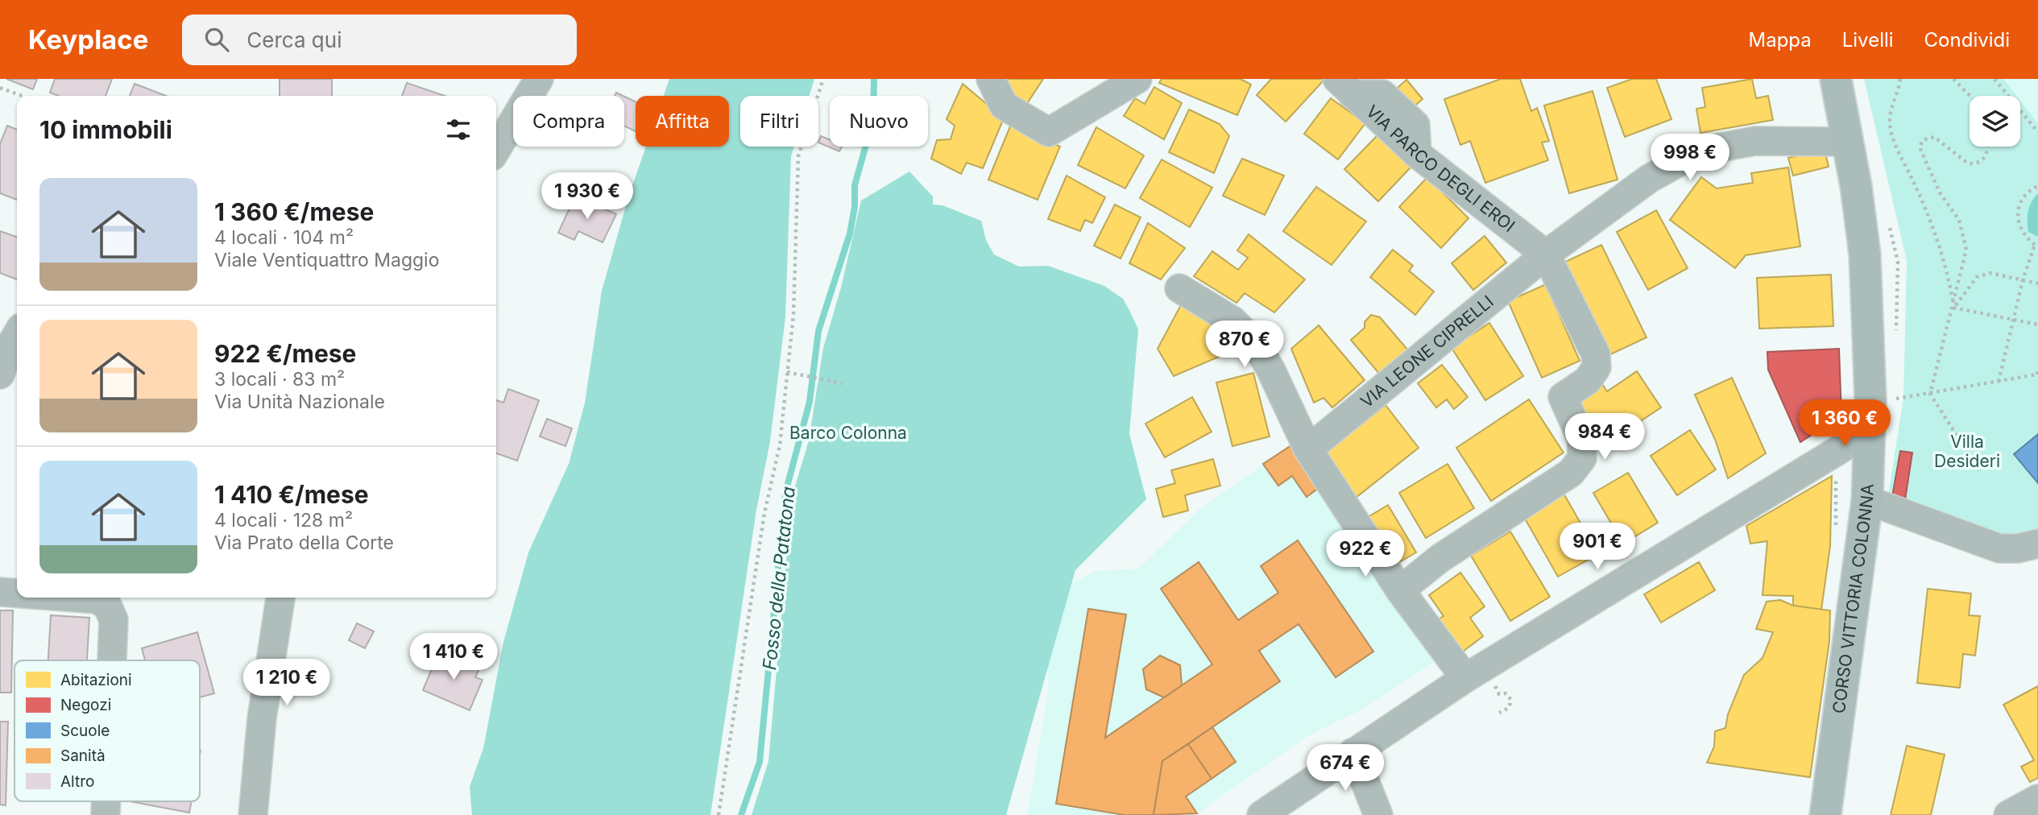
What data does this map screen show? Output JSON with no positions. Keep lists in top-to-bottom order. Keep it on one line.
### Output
{"streets":{"main road":["CORSO VITTORIA COLONNA"],"street":["VIA PARCO DEGLI EROI","VIA LEONE CIPRELLI"]},"crossings":[["VIA PARCO DEGLI EROI","VIA LEONE CIPRELLI"],["VIA LEONE CIPRELLI","CORSO VITTORIA COLONNA"]],"water":["Fosso della Patatona"],"parks":["Barco Colonna","Villa Desideri"],"legend":["Abitazioni","Negozi","Scuole","Sanità","Altro"],"page":{"header":"Keyplace","search":"Cerca qui","nav":["Mappa","Livelli","Condividi"],"chip":["Compra","Affitta","Filtri","Nuovo"],"heading":"10 immobili","price":["998 €","1 930 €","870 €","1 360 €","984 €","901 €","922 €","1 410 €","1 210 €","674 €"],"list":[{"name":"1 360 €/mese","note":"4 locali · 104 m² · Viale Ventiquattro Maggio"},{"name":"922 €/mese","note":"3 locali · 83 m² · Via Unità Nazionale"},{"name":"1 410 €/mese","note":"4 locali · 128 m² · Via Prato della Corte"}]}}
